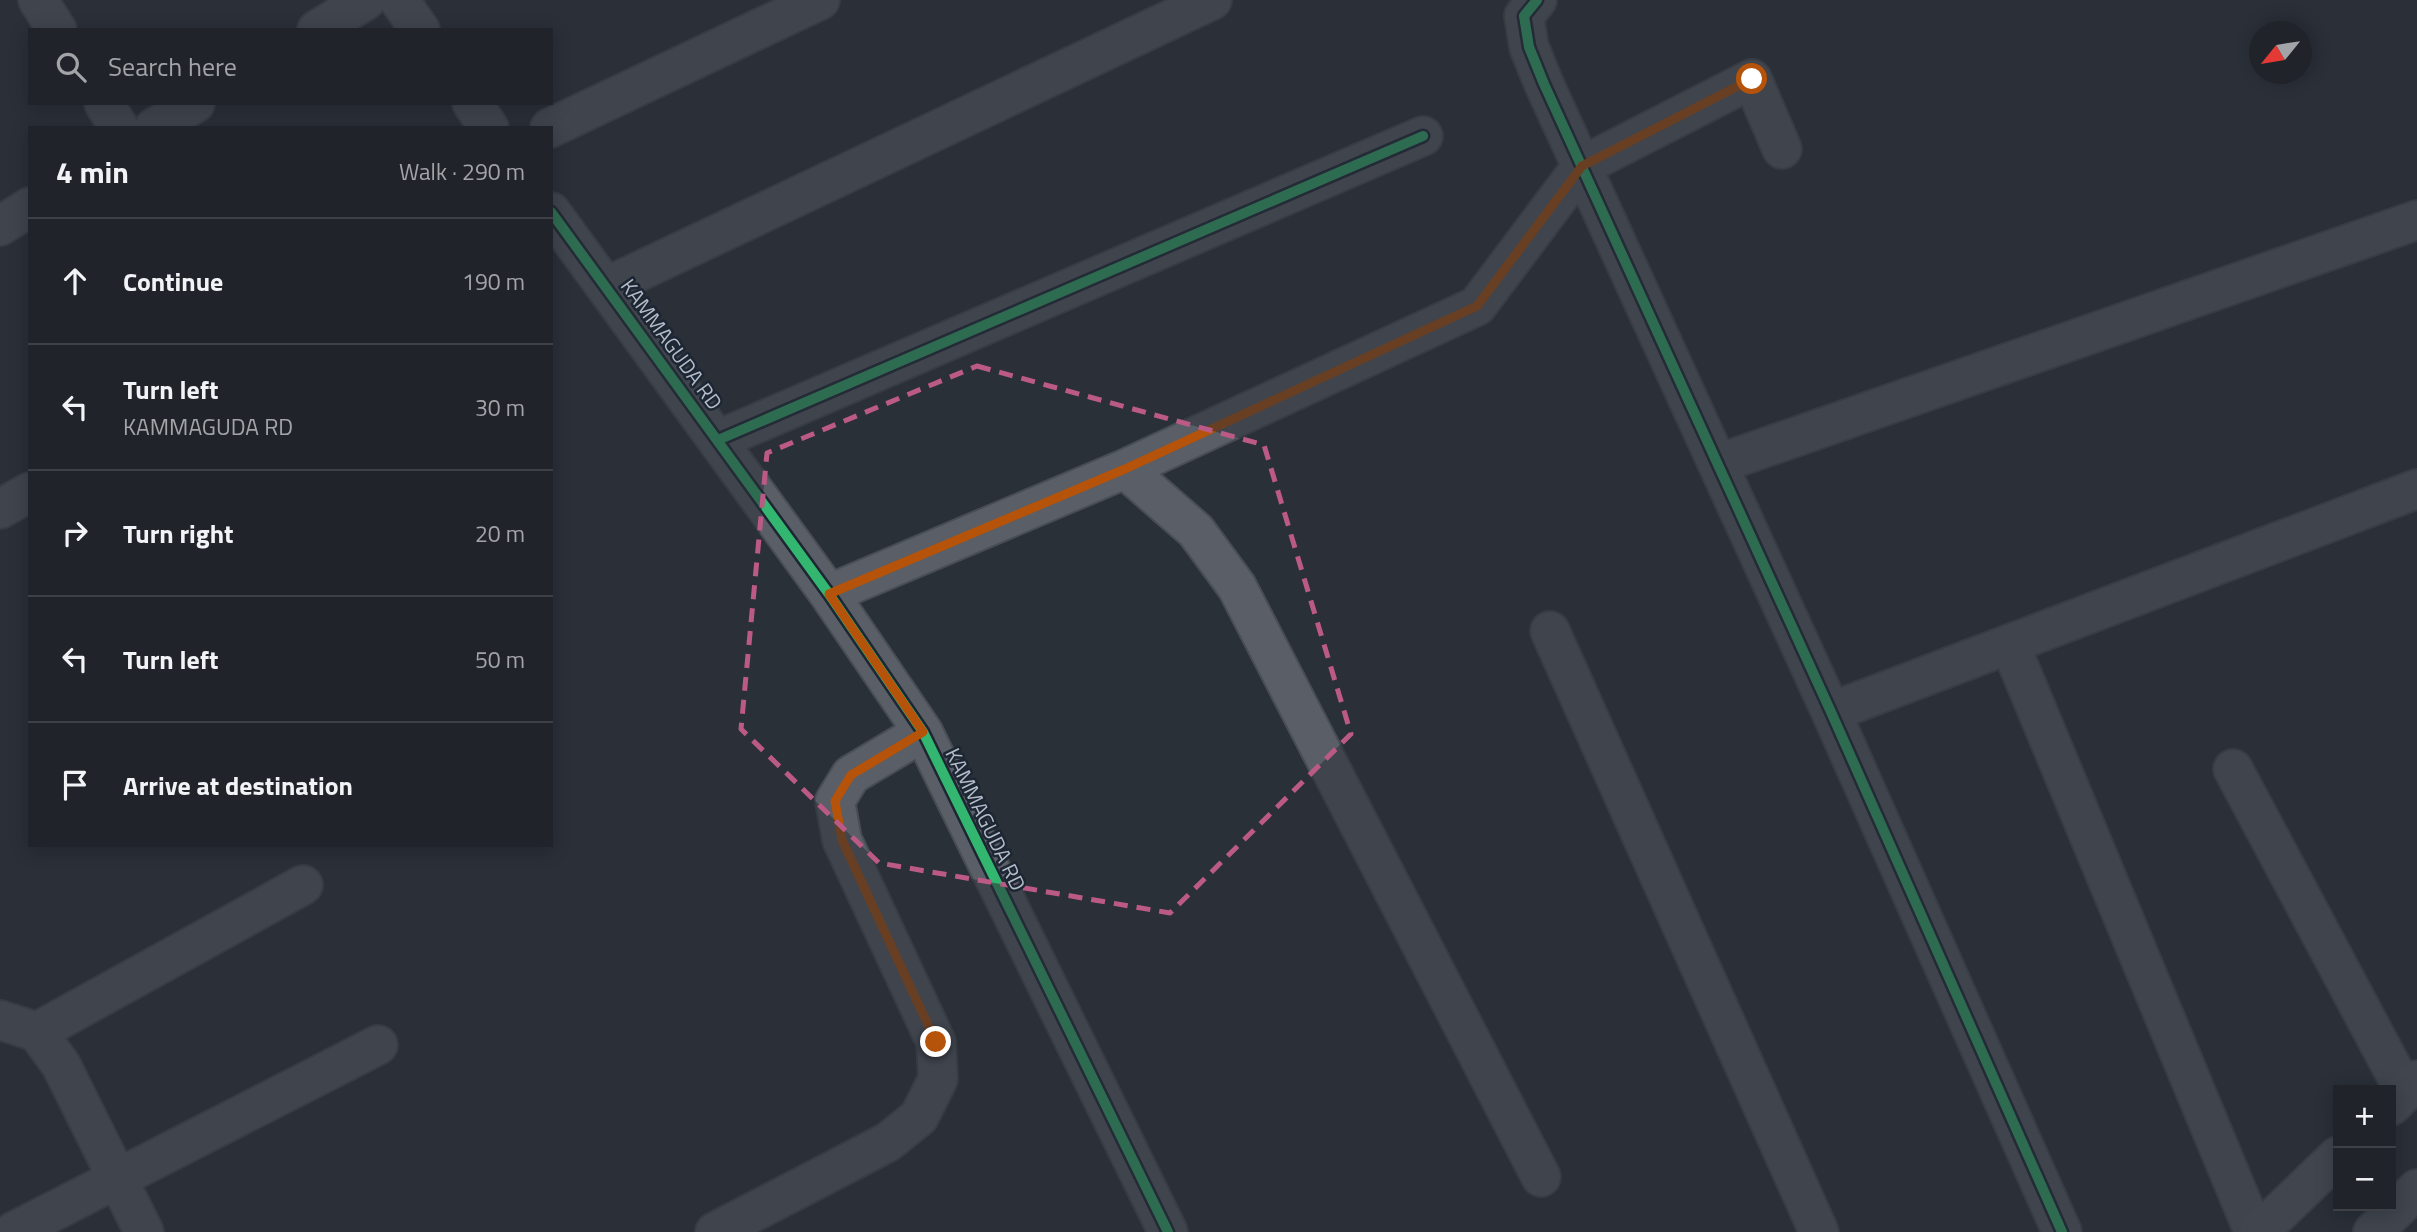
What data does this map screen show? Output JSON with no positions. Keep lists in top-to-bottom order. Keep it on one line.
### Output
{"streets":{"street":["KAMMAGUDA RD"]},"north":"bottom left","page":{"search":"Search here","heading":["4 min","Walk · 290 m"],"list":[["Continue","190 m"],["Turn left","KAMMAGUDA RD","30 m"],["Turn right","20 m"],["Turn left","50 m"],"Arrive at destination"],"map_buttons":["+","−"]}}
